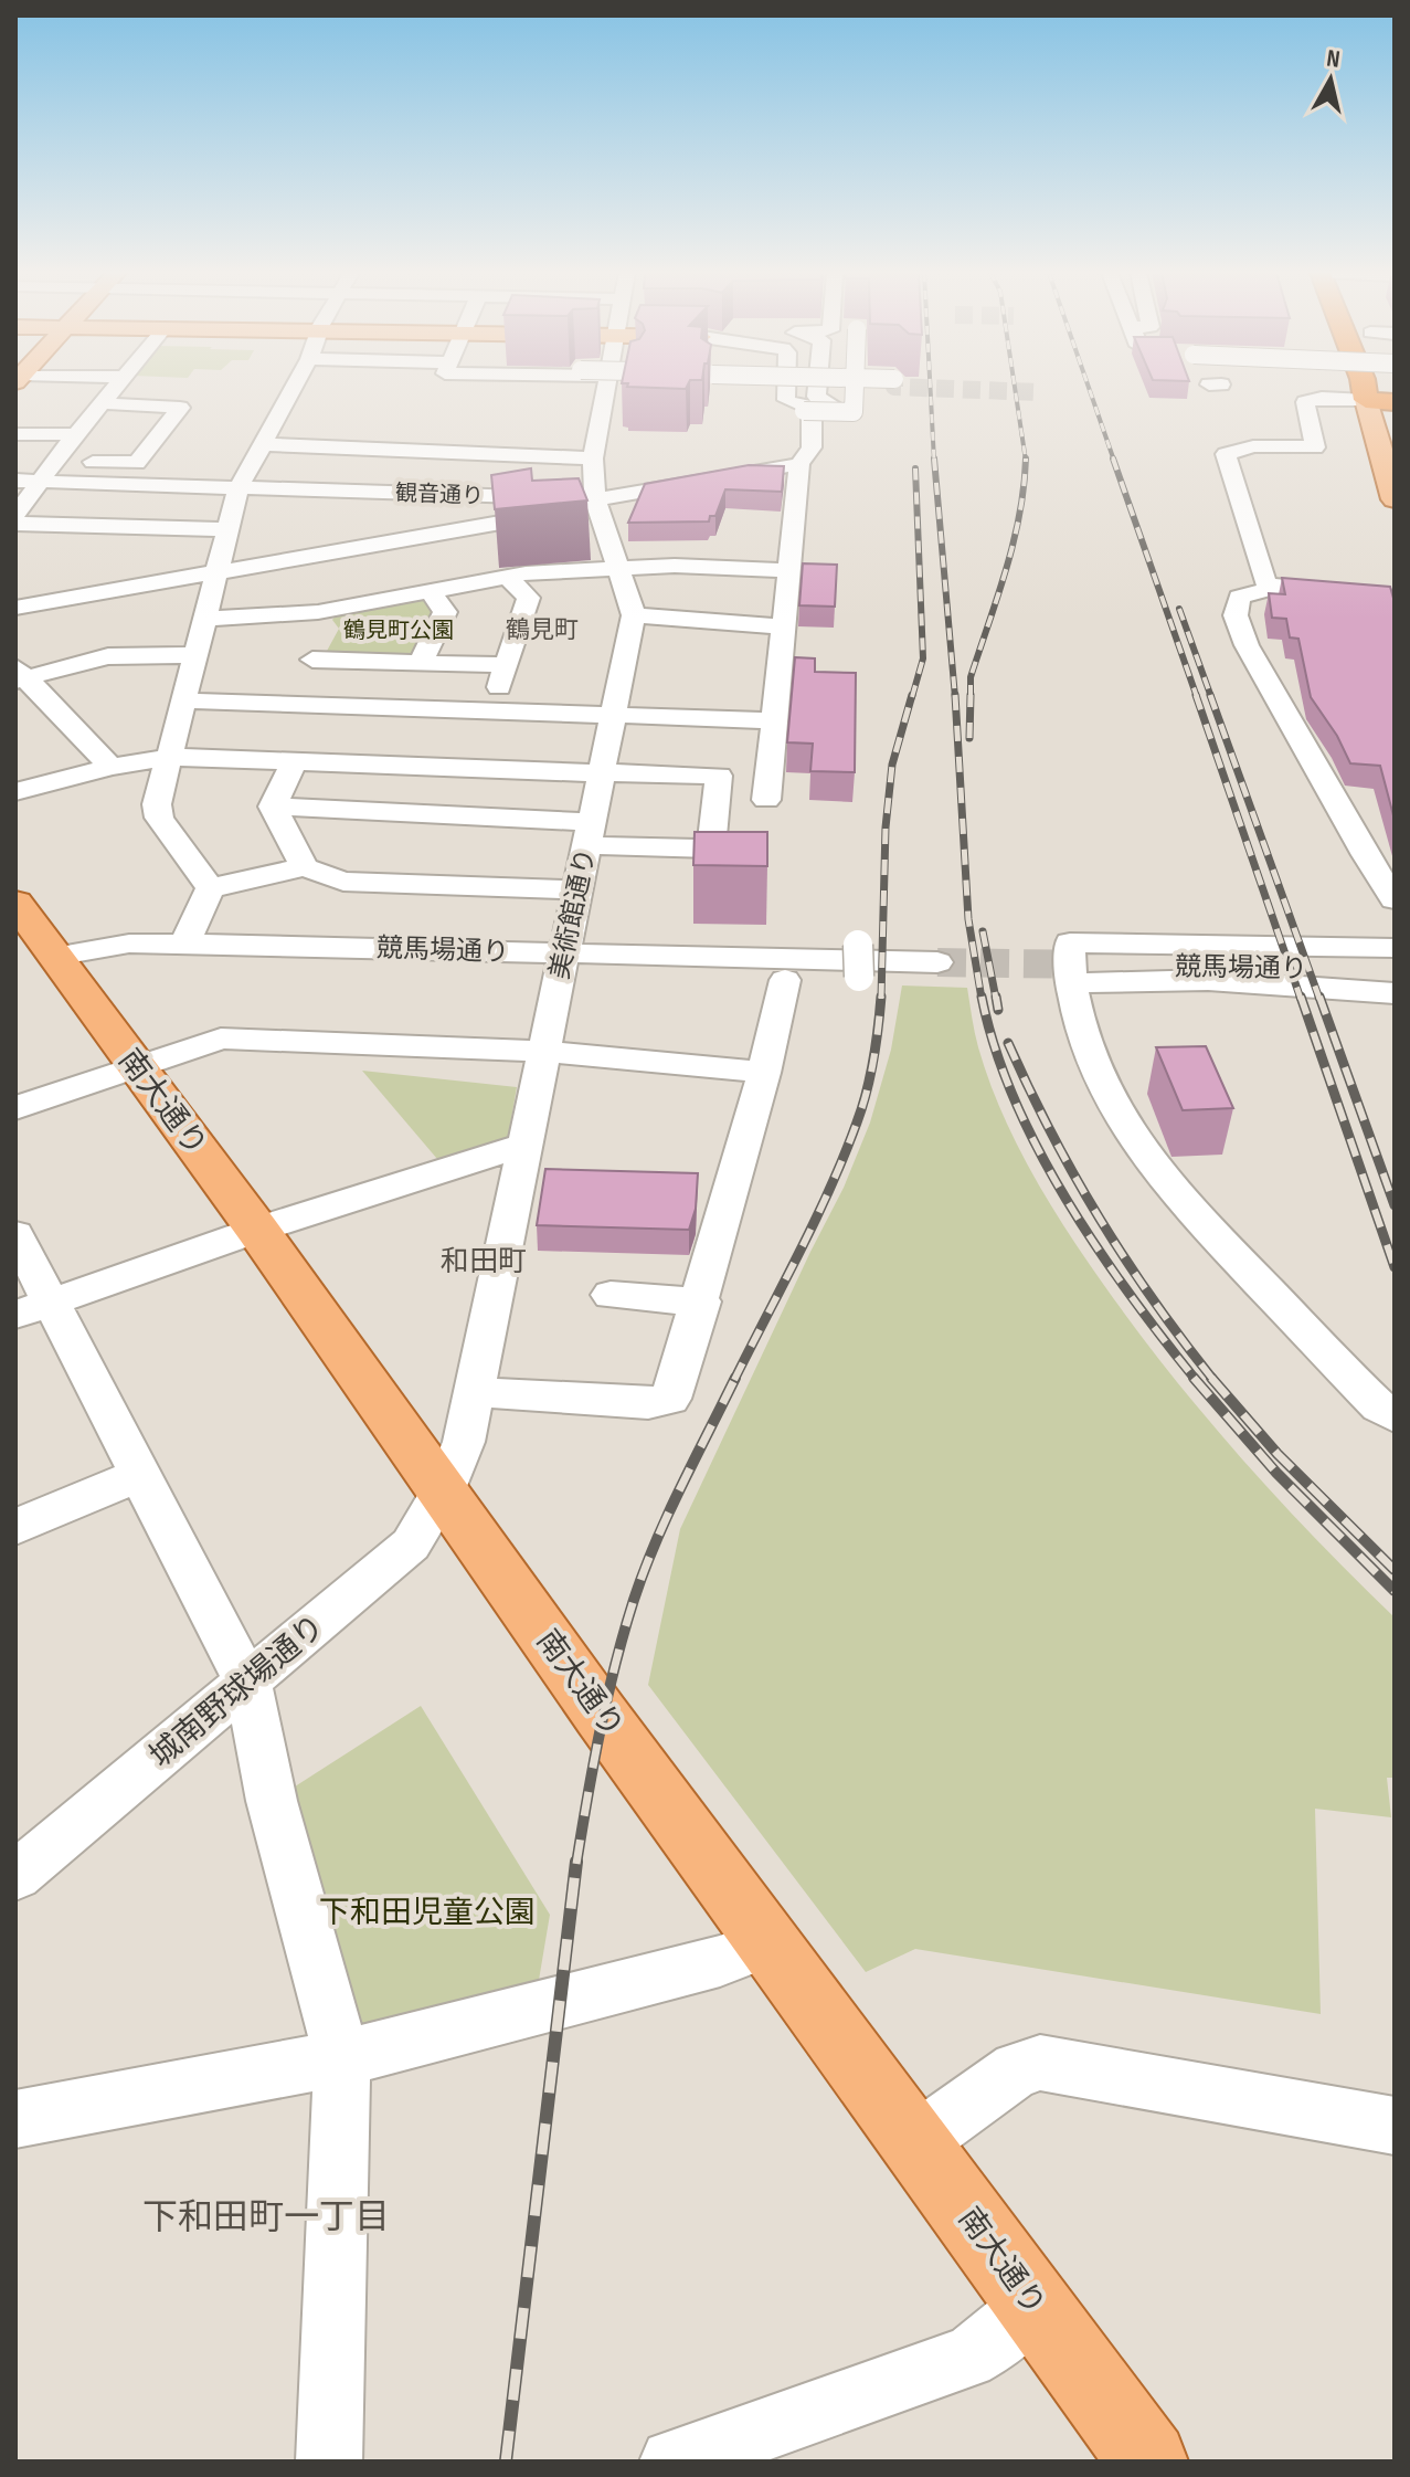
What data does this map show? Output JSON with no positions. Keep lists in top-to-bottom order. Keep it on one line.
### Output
{"streets":{"main road":["南大通り"],"street":["観音通り","美術館通り","競馬場通り","城南野球場通り"]},"crossings":[["観音通り","美術館通り"],["美術館通り","競馬場通り"],["美術館通り","南大通り"],["美術館通り","城南野球場通り"],["競馬場通り","南大通り"],["南大通り","城南野球場通り"]],"districts":["鶴見町","和田町","下和田町一丁目"],"parks":["鶴見町公園","下和田児童公園"],"north":"top"}
